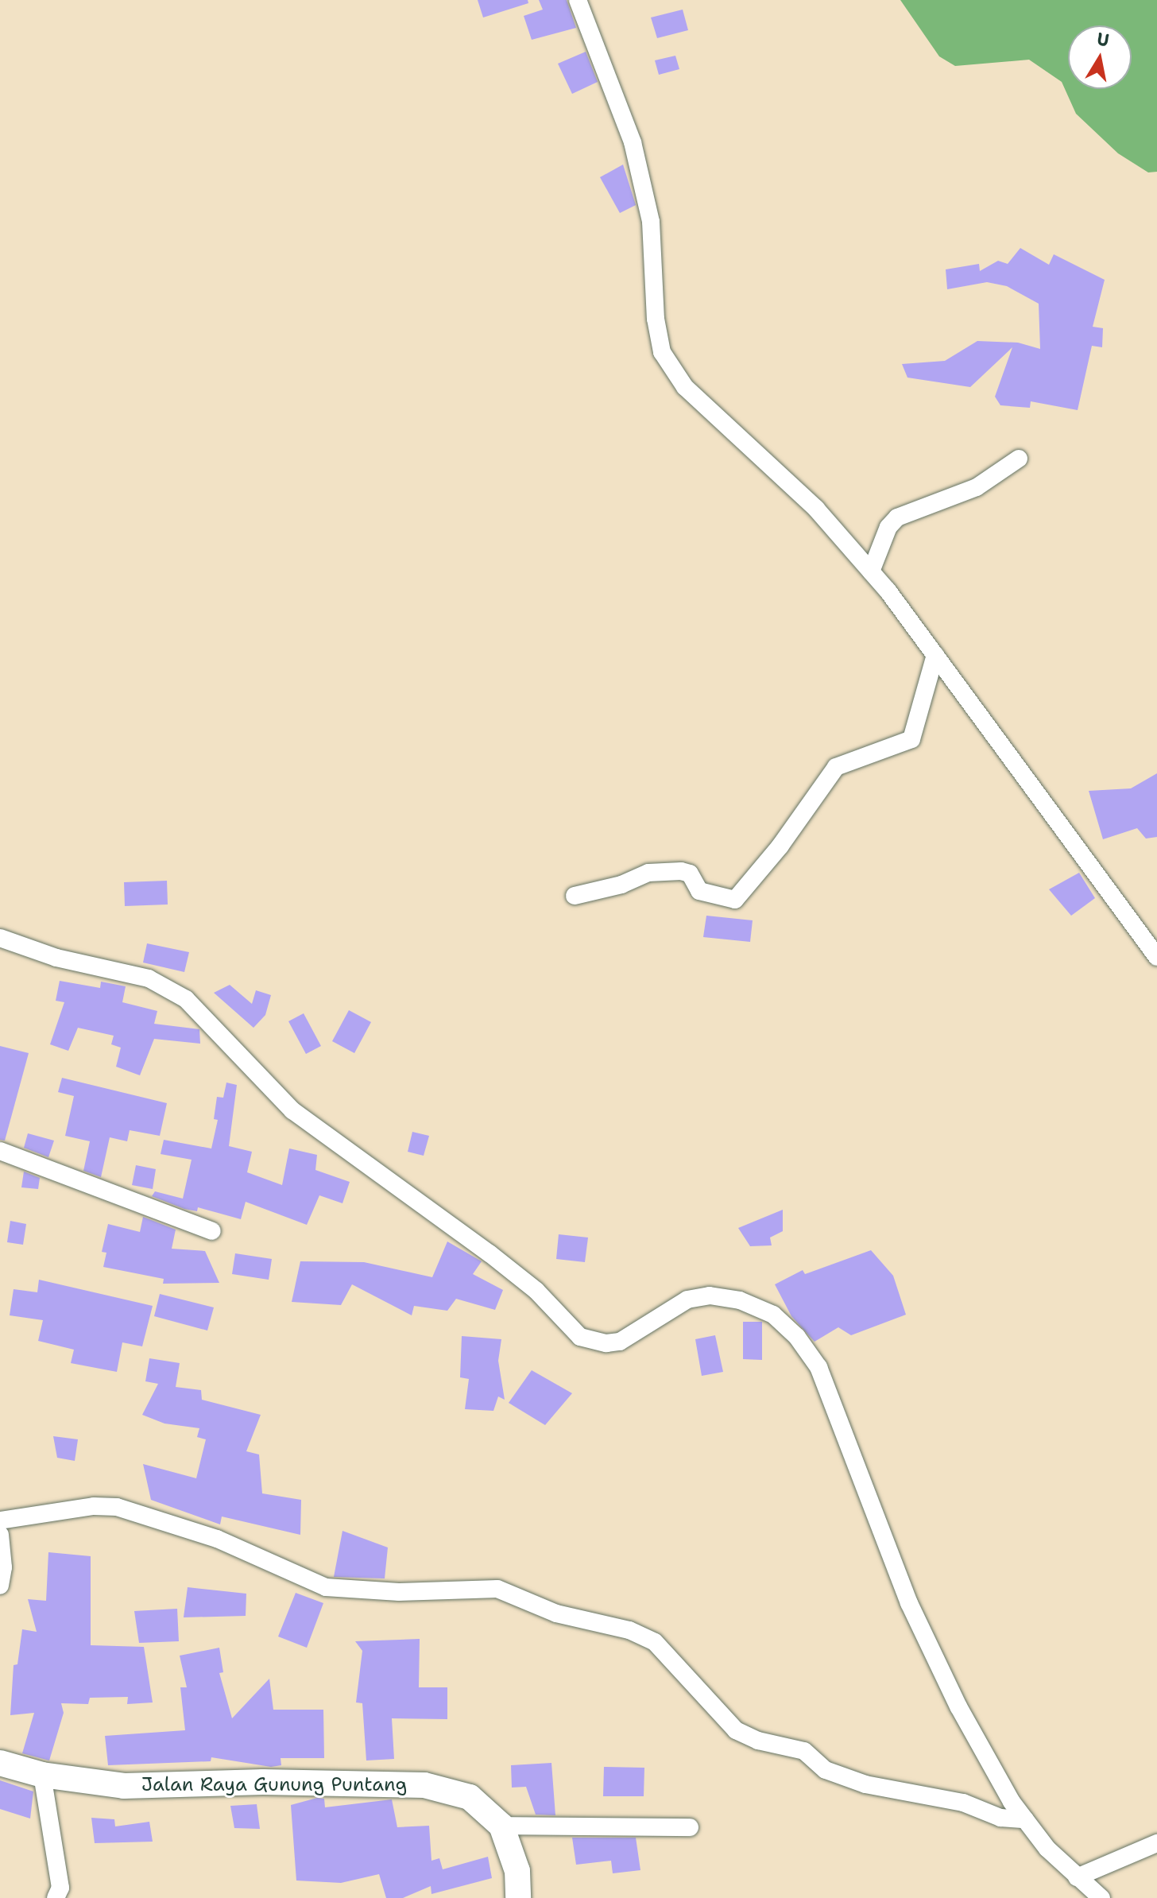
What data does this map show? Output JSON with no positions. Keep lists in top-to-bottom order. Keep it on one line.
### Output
{"streets":{"street":["Jalan Raya Gunung Puntang"]},"north":"top"}
